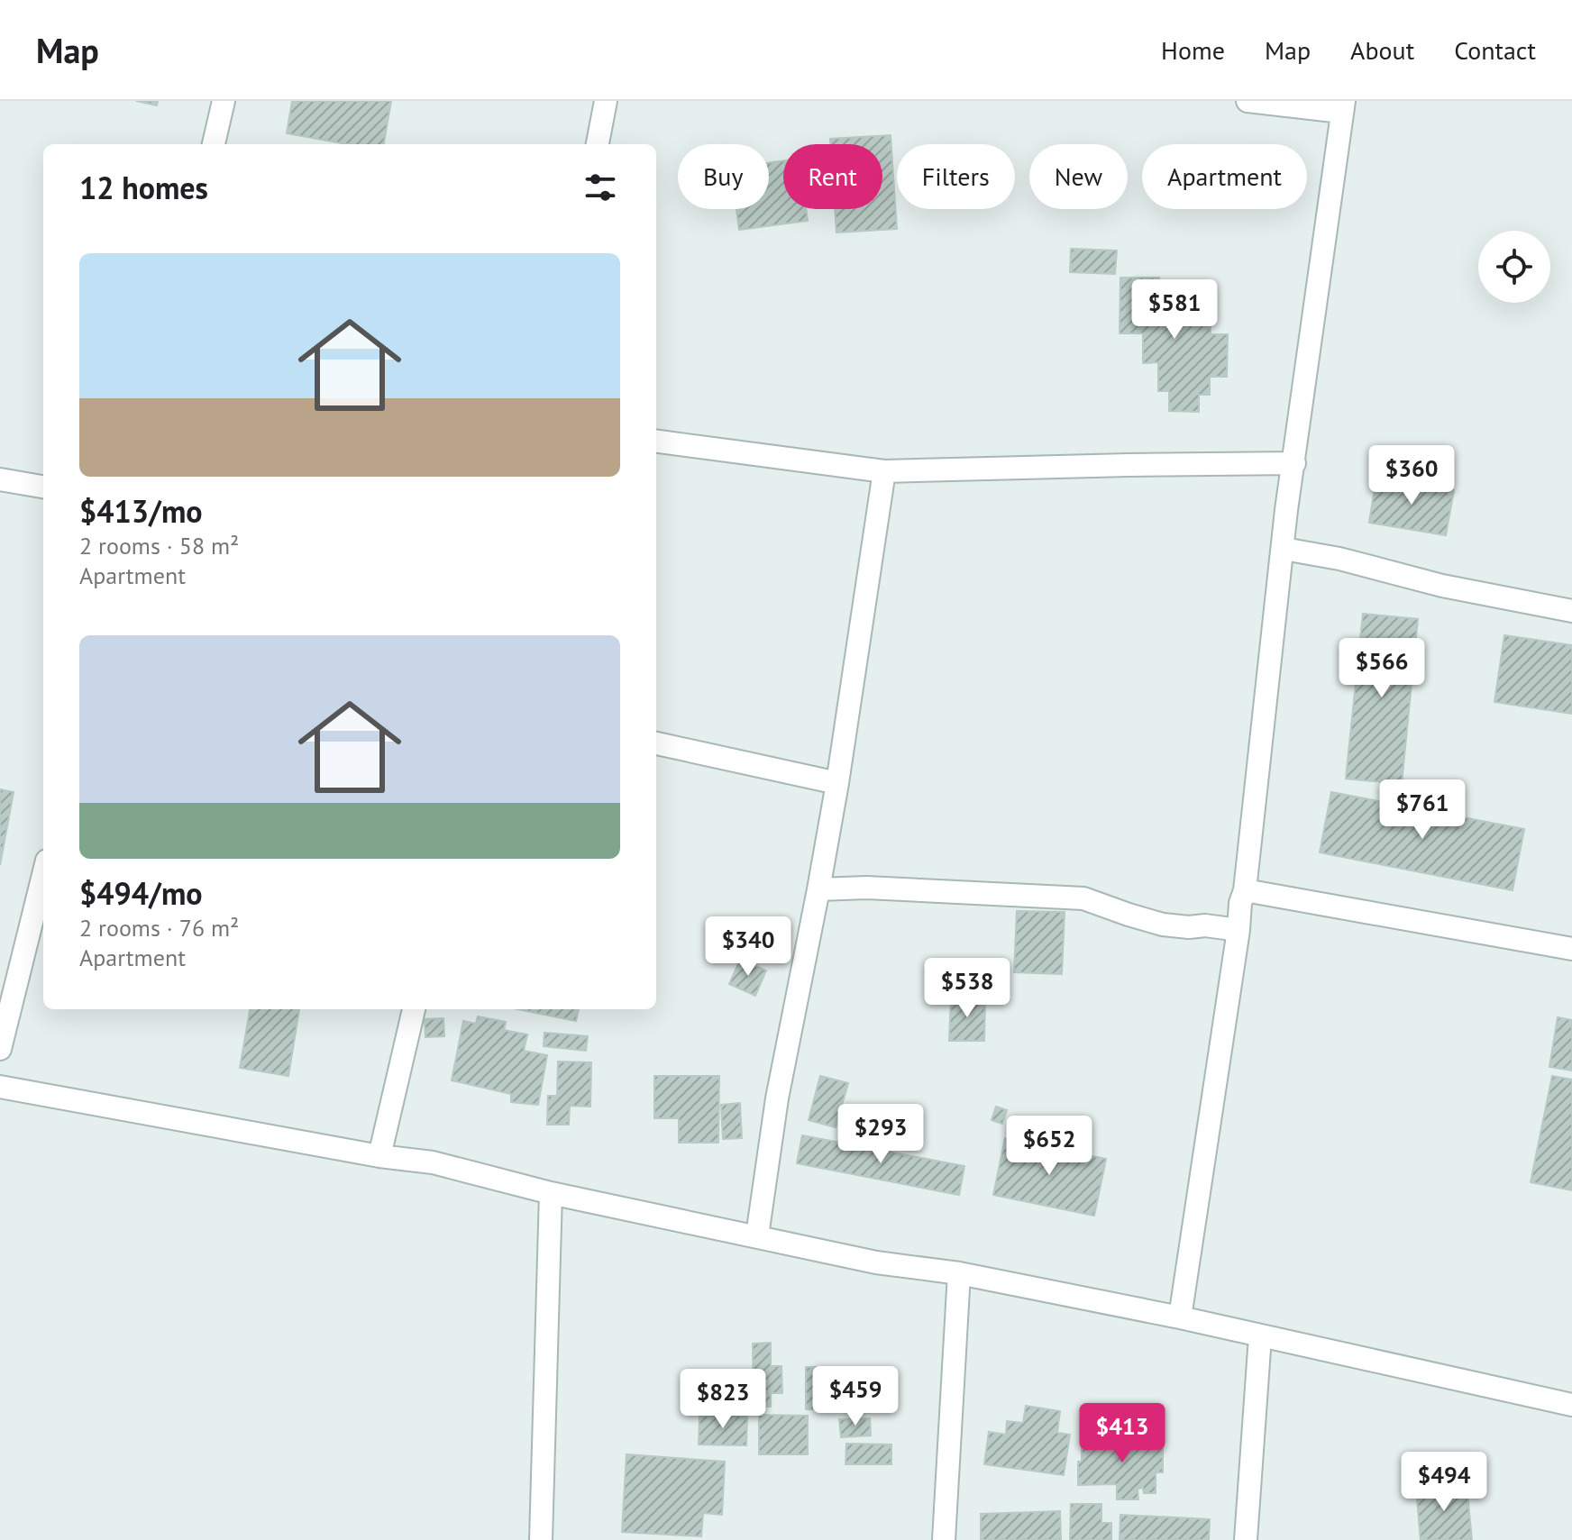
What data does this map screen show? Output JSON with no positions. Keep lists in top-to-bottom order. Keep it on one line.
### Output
{"page":{"header":"Map","nav":["Home","Map","About","Contact"],"chip":["Buy","Rent","Filters","New","Apartment"],"heading":"12 homes","list":[{"name":"$413/mo","note":"2 rooms · 58 m² · Apartment"},{"name":"$494/mo","note":"2 rooms · 76 m² · Apartment"}],"price":["$581","$360","$566","$761","$340","$538","$293","$652","$459","$823","$413","$494"]}}
